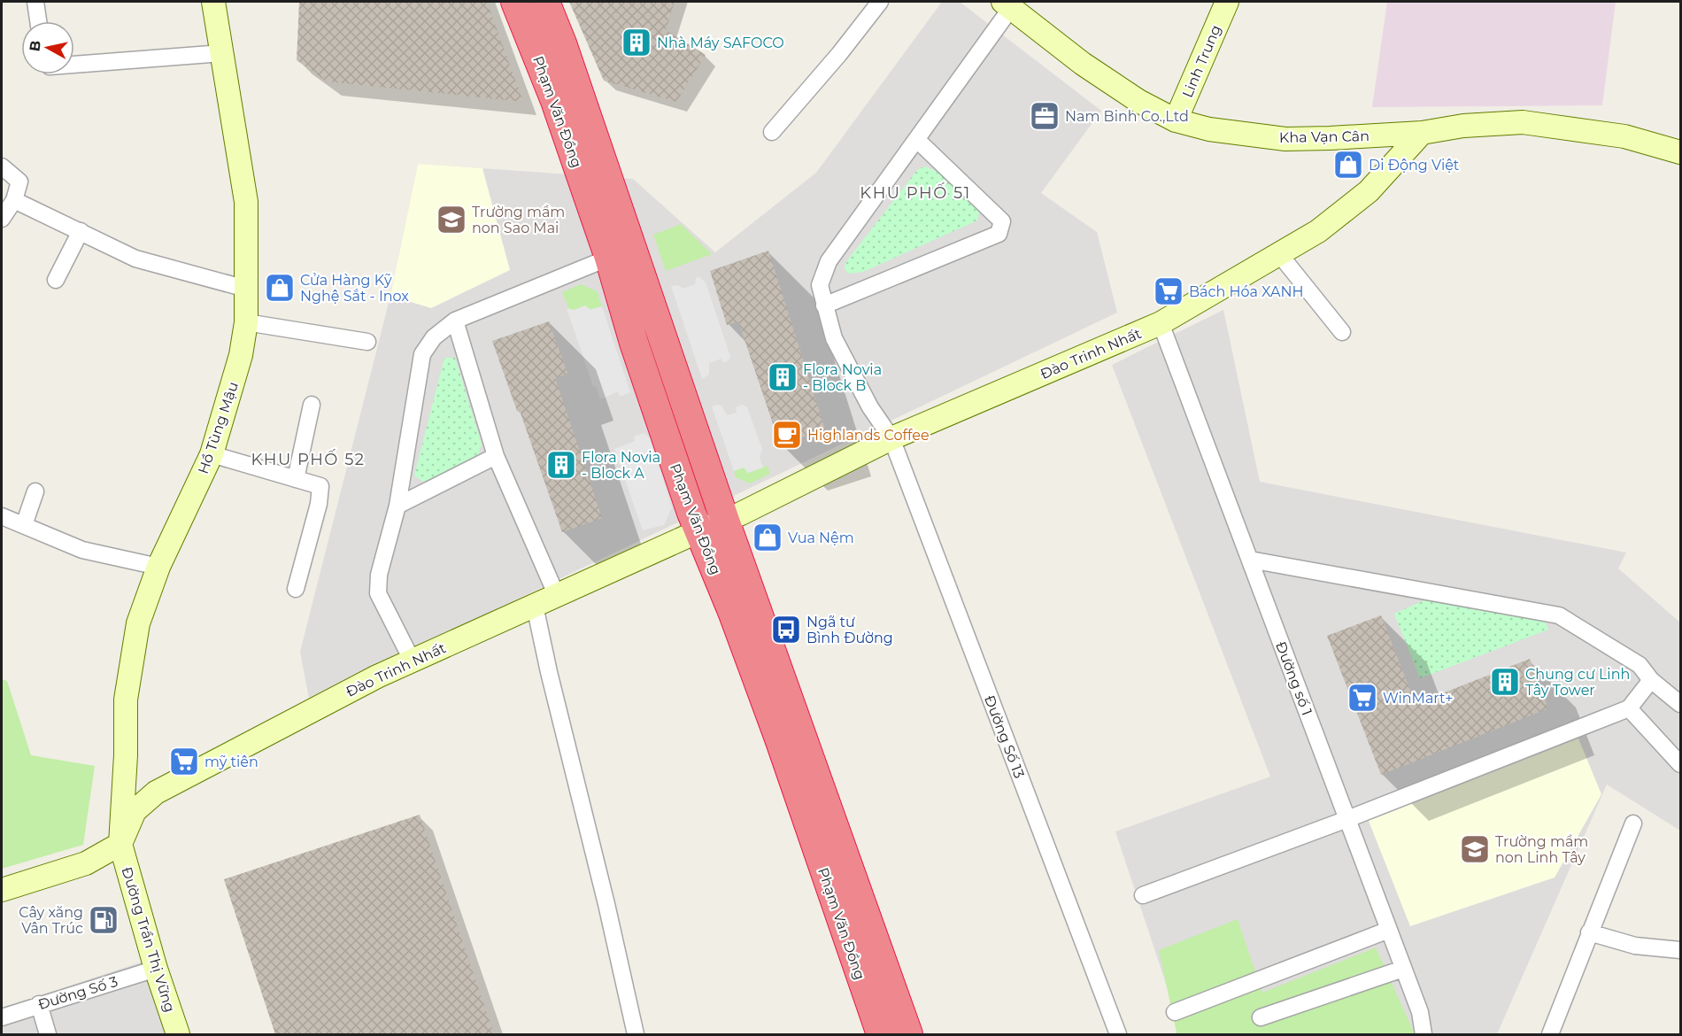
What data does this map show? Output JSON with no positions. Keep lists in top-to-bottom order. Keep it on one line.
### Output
{"streets":{"highway":["Phạm Văn Đồng"],"street":["Linh Trung","Kha Vạn Cân","Đào Trinh Nhất","Hồ Tùng Mậu","Đường số 1","Đường Số 13","Đường Trần Thị Vững","Đường Số 3"]},"crossings":[["Linh Trung","Kha Vạn Cân"],["Phạm Văn Đồng","Đào Trinh Nhất"],["Kha Vạn Cân","Đào Trinh Nhất"],["Kha Vạn Cân","Đường Số 13"],["Đào Trinh Nhất","Hồ Tùng Mậu"],["Đào Trinh Nhất","Đường số 1"],["Đào Trinh Nhất","Đường Số 13"],["Đào Trinh Nhất","Đường Trần Thị Vững"],["Hồ Tùng Mậu","Đường Trần Thị Vững"],["Đường Trần Thị Vững","Đường Số 3"]],"districts":["KHU PHỐ 51","KHU PHỐ 52"],"places":{"building":["Nhà Máy SAFOCO","Flora Novia - Block B","Flora Novia - Block A","Chung cư Linh Tây Tower"],"office":["Nam Binh Co.,Ltd"],"shop":["Di Động Việt","Cửa Hàng Kỹ Nghệ Sắt - Inox","Vua Nệm"],"school or university":["Trường mầm non Sao Mai","Trường mầm non Linh Tây"],"supermarket":["Bách Hóa XANH","WinMart+","mỹ tiên"],"cafe":["Highlands Coffee"],"bus stop":["Ngã tư Bình Đường"],"fuel station":["Cây xăng Vân Trúc"]},"north":"left"}
